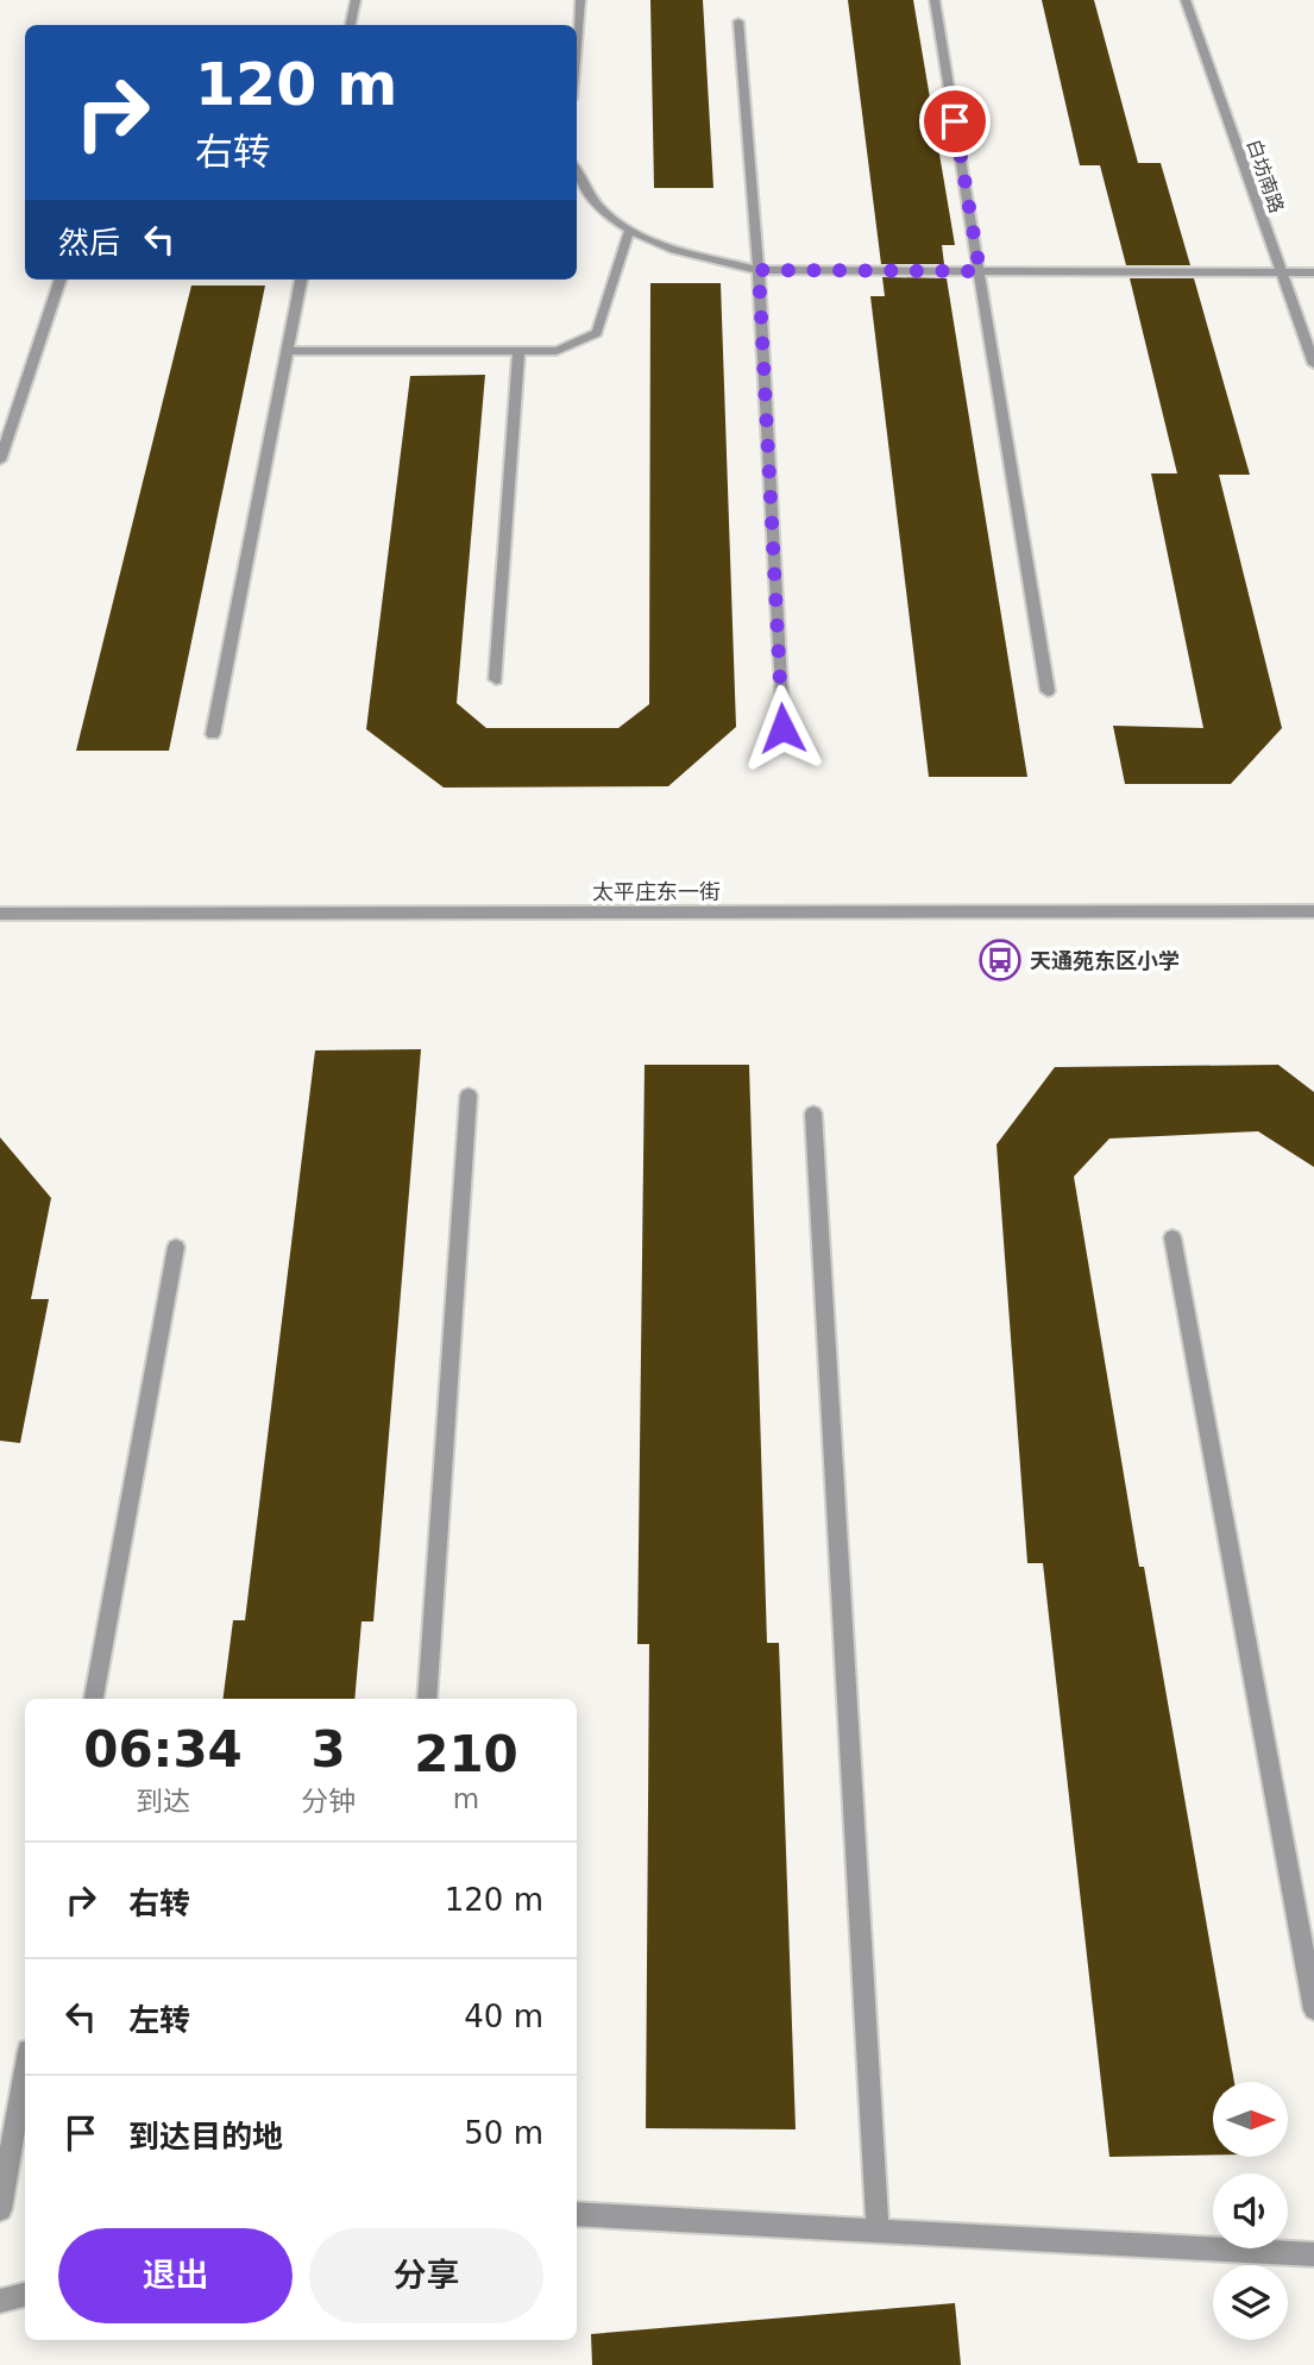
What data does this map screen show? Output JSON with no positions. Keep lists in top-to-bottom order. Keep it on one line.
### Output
{"streets":{"street":["白坊南路","太平庄东一街"]},"places":{"bus stop":["天通苑东区小学"]},"north":"right","page":{"turn":["120 m","右转"],"then":"然后","eta":["06:34","到达","3","分钟","210","m"],"list":[{"name":"右转","value":"120 m"},{"name":"左转","value":"40 m"},{"name":"到达目的地","value":"50 m"}],"buttons":["退出","分享"]}}
